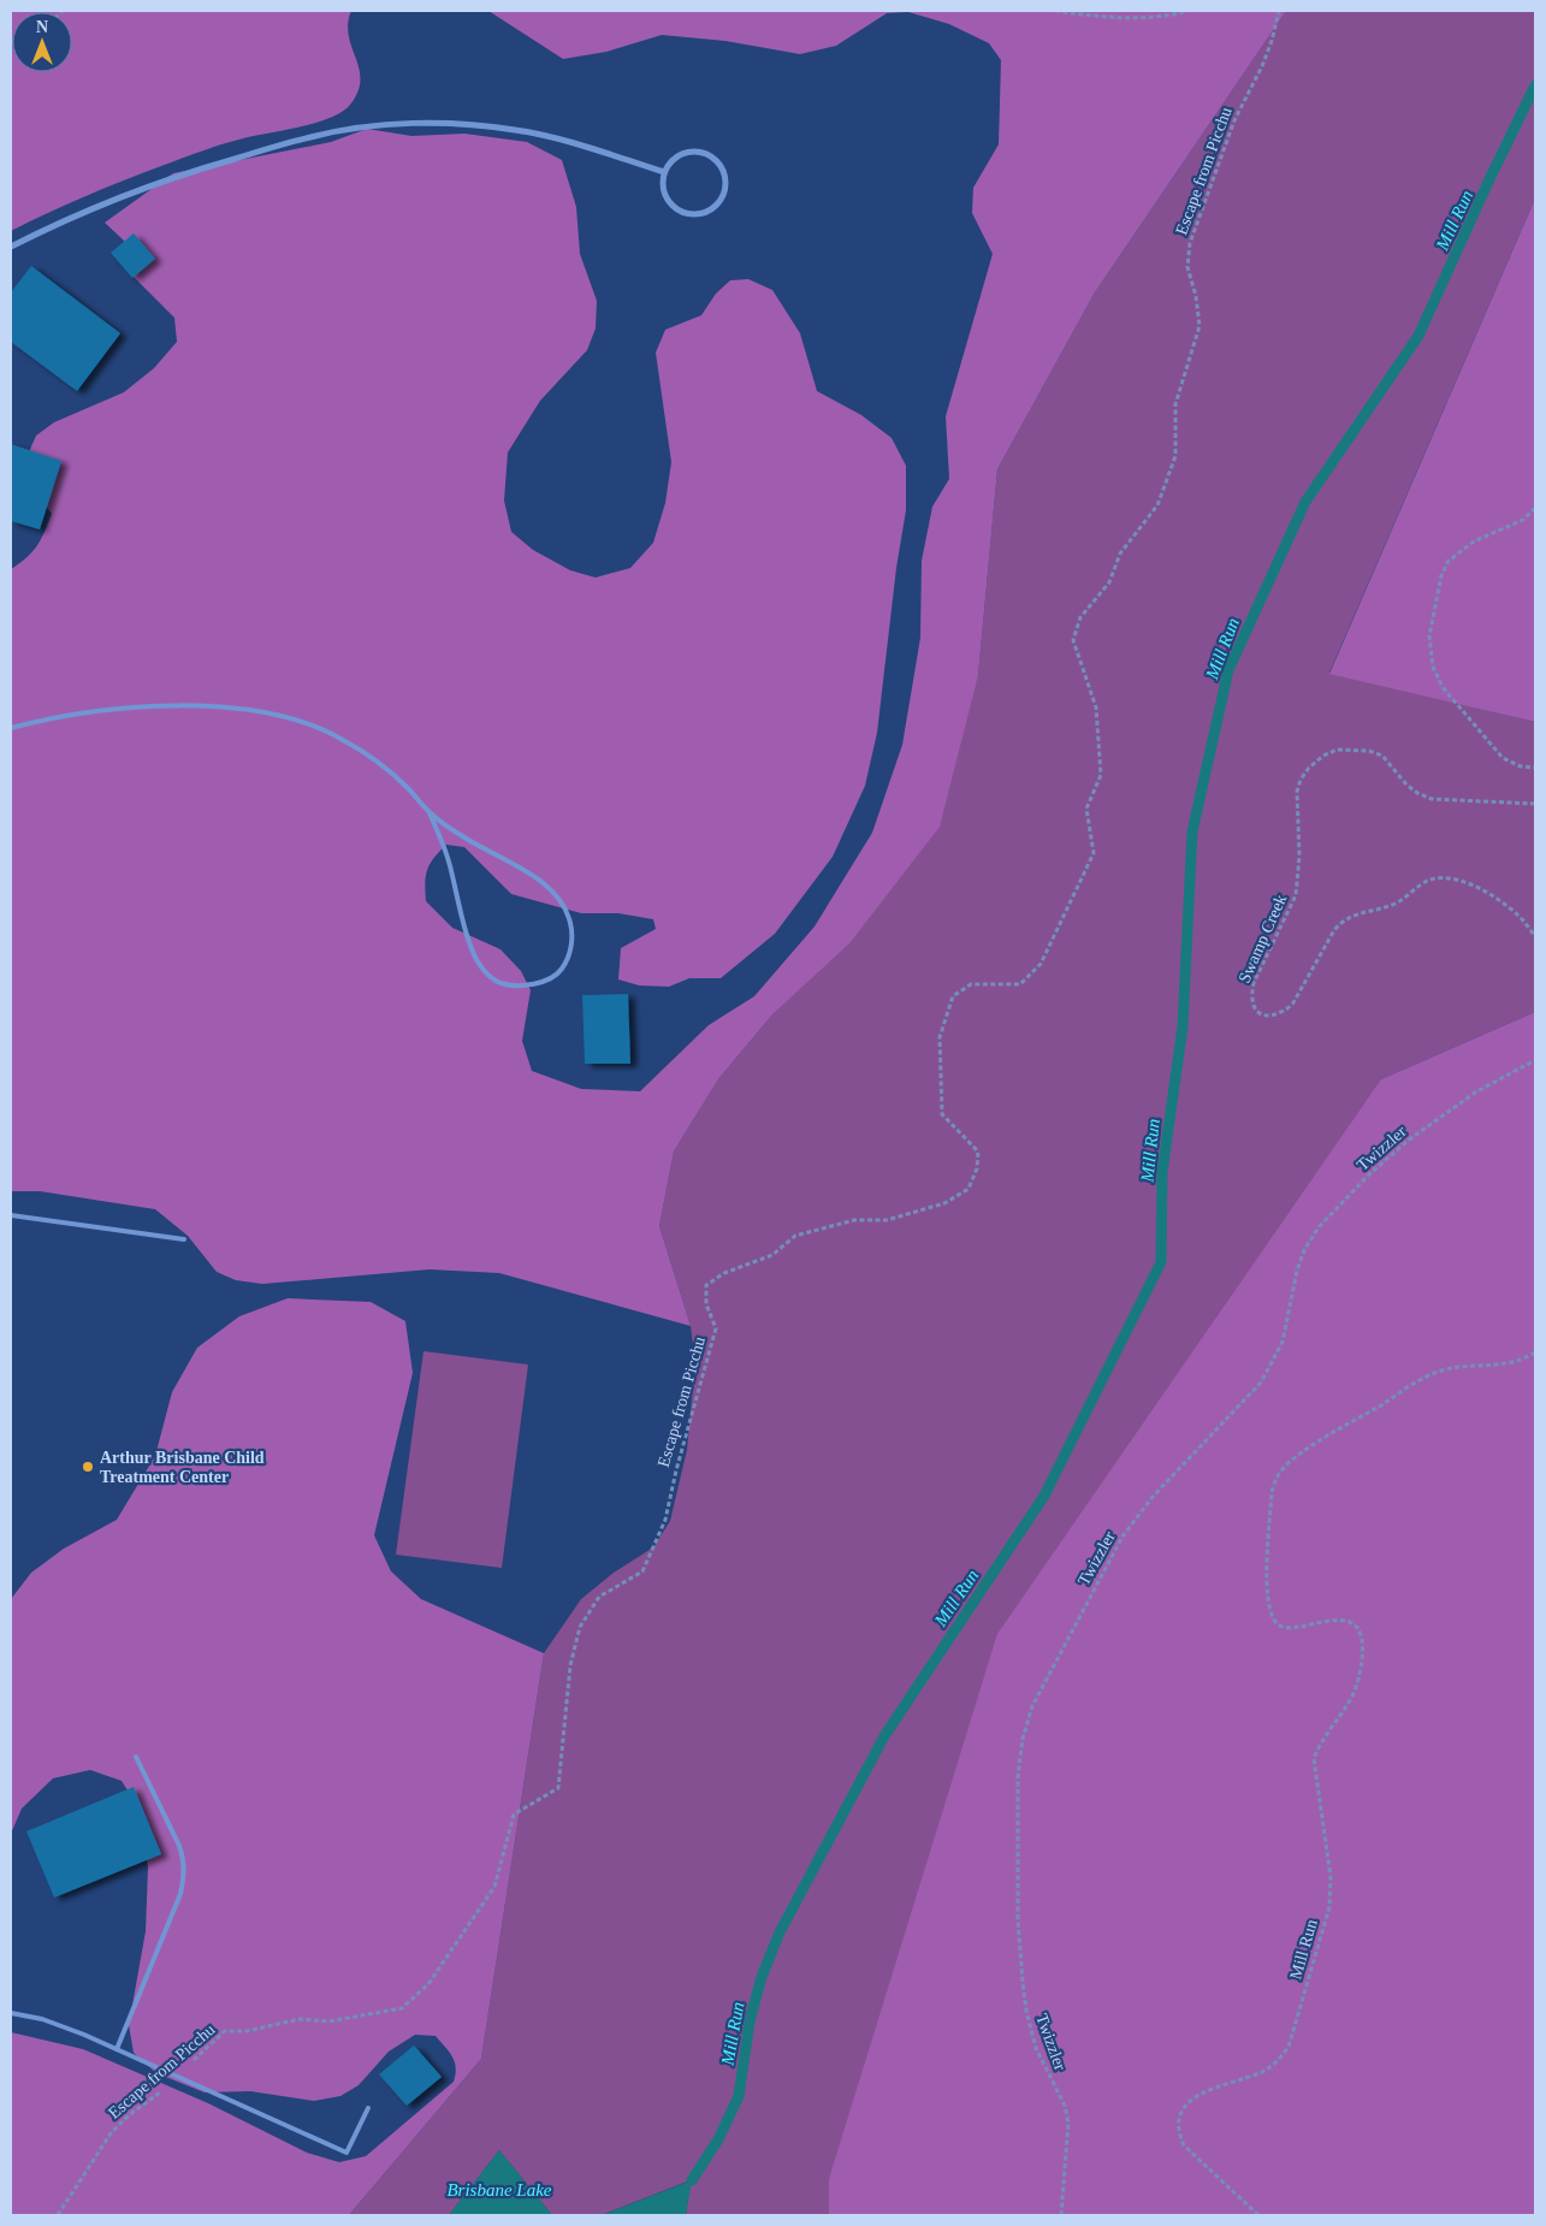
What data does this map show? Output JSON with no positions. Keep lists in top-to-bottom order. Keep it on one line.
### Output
{"streets":{"path":["Escape from Picchu","Swamp Creek","Twizzler","Mill Run"]},"water":["Mill Run","Brisbane Lake"],"places":["Arthur Brisbane Child Treatment Center"],"north":"top"}
